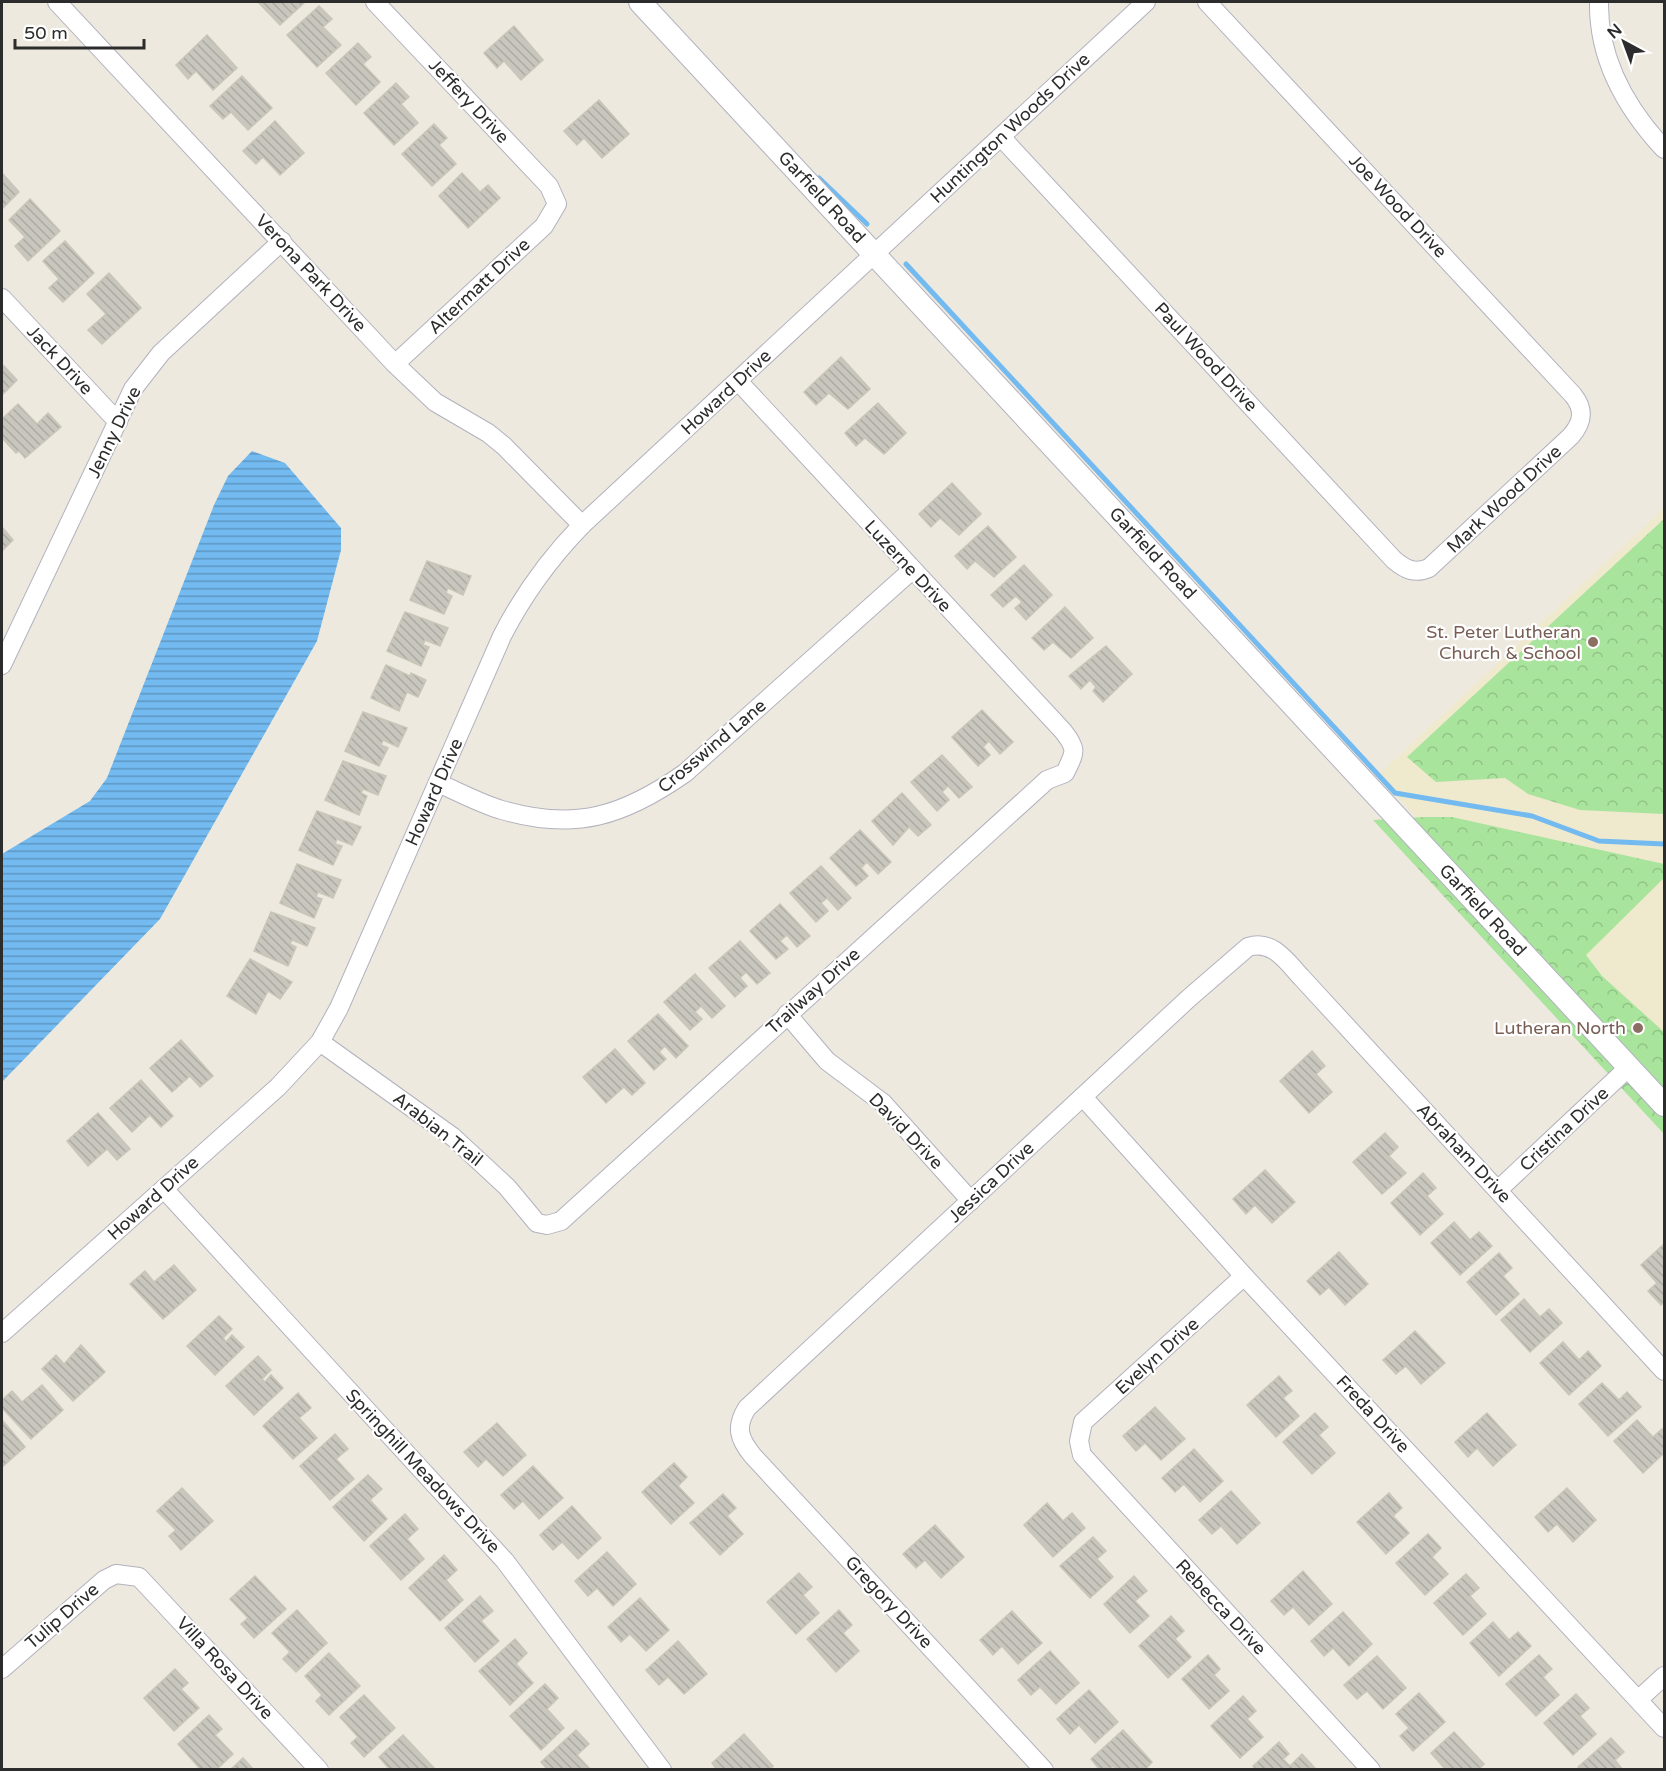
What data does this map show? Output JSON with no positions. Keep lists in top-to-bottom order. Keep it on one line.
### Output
{"streets":{"street":["Jeffery Drive","Huntington Woods Drive","Garfield Road","Joe Wood Drive","Verona Park Drive","Altermatt Drive","Paul Wood Drive","Jack Drive","Howard Drive","Jenny Drive","Mark Wood Drive","Luzerne Drive","Crosswind Lane","Trailway Drive","Arabian Trail","Cristina Drive","David Drive","Abraham Drive","Jessica Drive","Evelyn Drive","Freda Drive","Springhill Meadows Drive","Gregory Drive","Rebecca Drive","Tulip Drive","Villa Rosa Drive"]},"crossings":[["Jeffery Drive","Altermatt Drive"],["Huntington Woods Drive","Garfield Road"],["Huntington Woods Drive","Paul Wood Drive"],["Huntington Woods Drive","Howard Drive"],["Garfield Road","Howard Drive"],["Garfield Road","Cristina Drive"],["Joe Wood Drive","Mark Wood Drive"],["Verona Park Drive","Altermatt Drive"],["Verona Park Drive","Howard Drive"],["Verona Park Drive","Jenny Drive"],["Paul Wood Drive","Mark Wood Drive"],["Jack Drive","Jenny Drive"],["Howard Drive","Luzerne Drive"],["Howard Drive","Crosswind Lane"],["Howard Drive","Arabian Trail"],["Howard Drive","Springhill Meadows Drive"],["Luzerne Drive","Crosswind Lane"],["Luzerne Drive","Trailway Drive"],["Trailway Drive","Arabian Trail"],["Trailway Drive","David Drive"],["Cristina Drive","Abraham Drive"],["David Drive","Jessica Drive"],["Abraham Drive","Jessica Drive"],["Jessica Drive","Freda Drive"],["Jessica Drive","Gregory Drive"],["Evelyn Drive","Freda Drive"],["Evelyn Drive","Rebecca Drive"],["Tulip Drive","Villa Rosa Drive"]],"places":["St. Peter Lutheran Church & School","Lutheran North"],"scale_bar":"50 m","north":"top left"}
